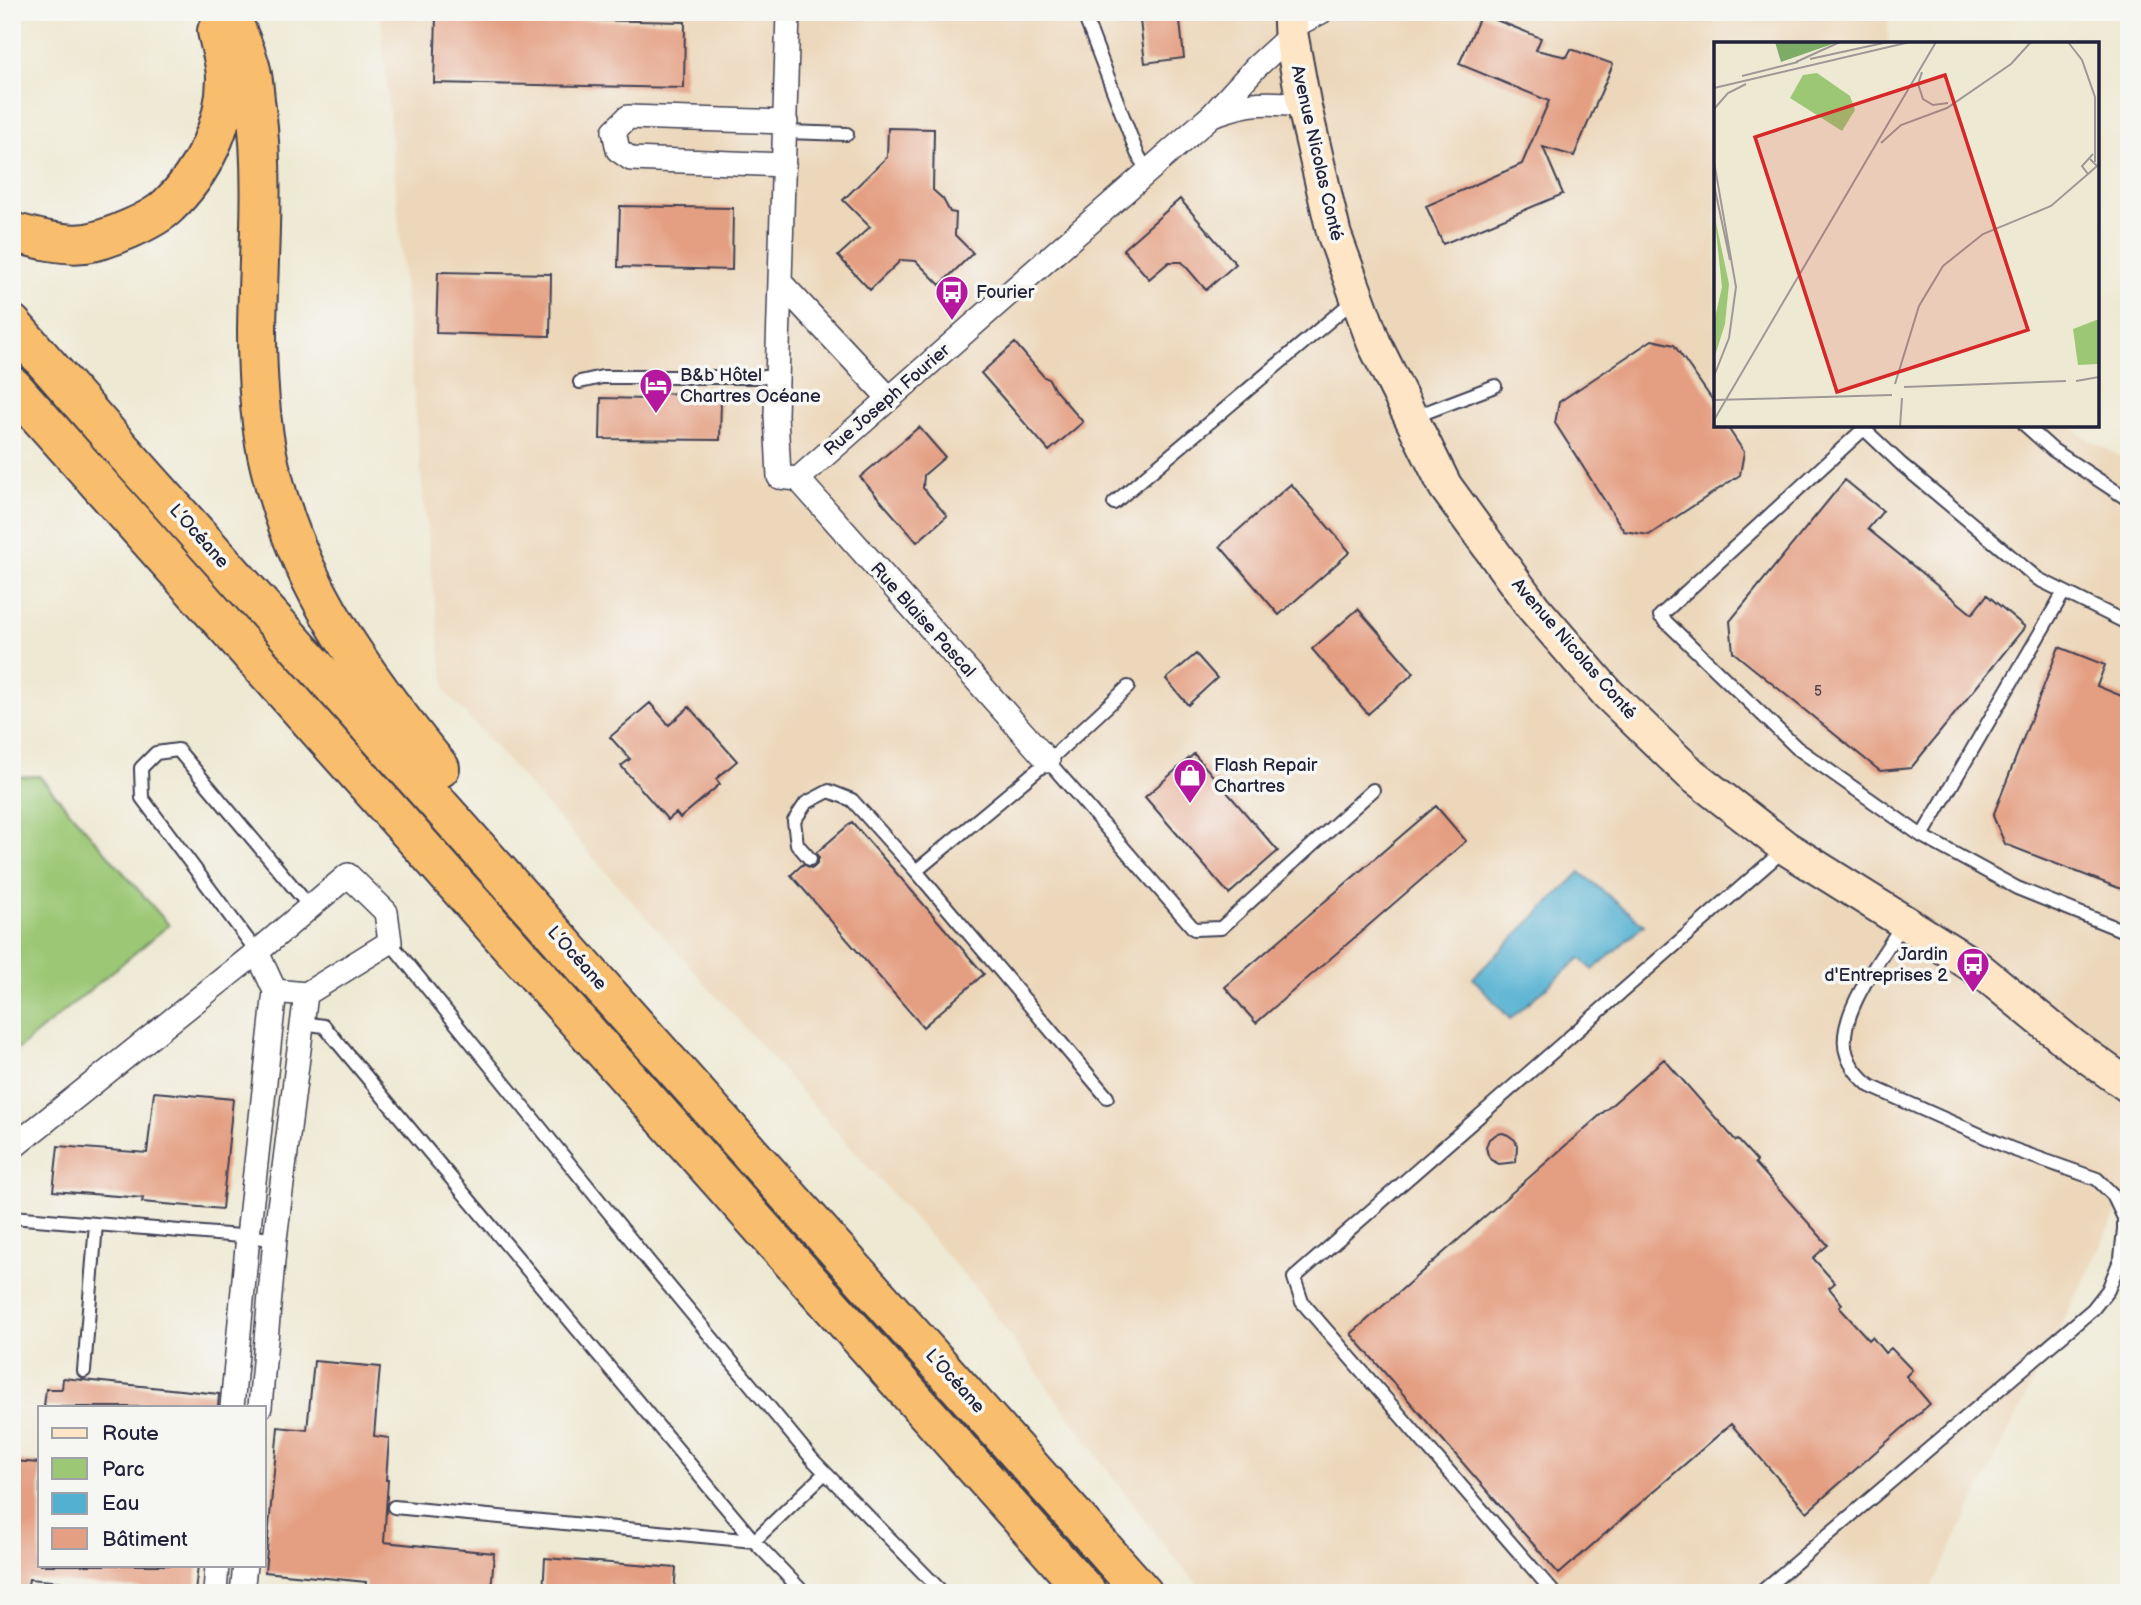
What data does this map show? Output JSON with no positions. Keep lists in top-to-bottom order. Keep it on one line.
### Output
{"streets":{"highway":["L’Océane"],"street":["Avenue Nicolas Conté","Rue Joseph Fourier","Rue Blaise Pascal"]},"crossings":[["Avenue Nicolas Conté","Rue Joseph Fourier"],["Rue Joseph Fourier","Rue Blaise Pascal"]],"places":{"bus stop":["Fourier","Jardin d'Entreprises 2"],"hotel":["B&b Hôtel Chartres Océane"],"shop":["Flash Repair Chartres"]},"house_numbers":["5"],"legend":["Route","Parc","Eau","Bâtiment"]}
